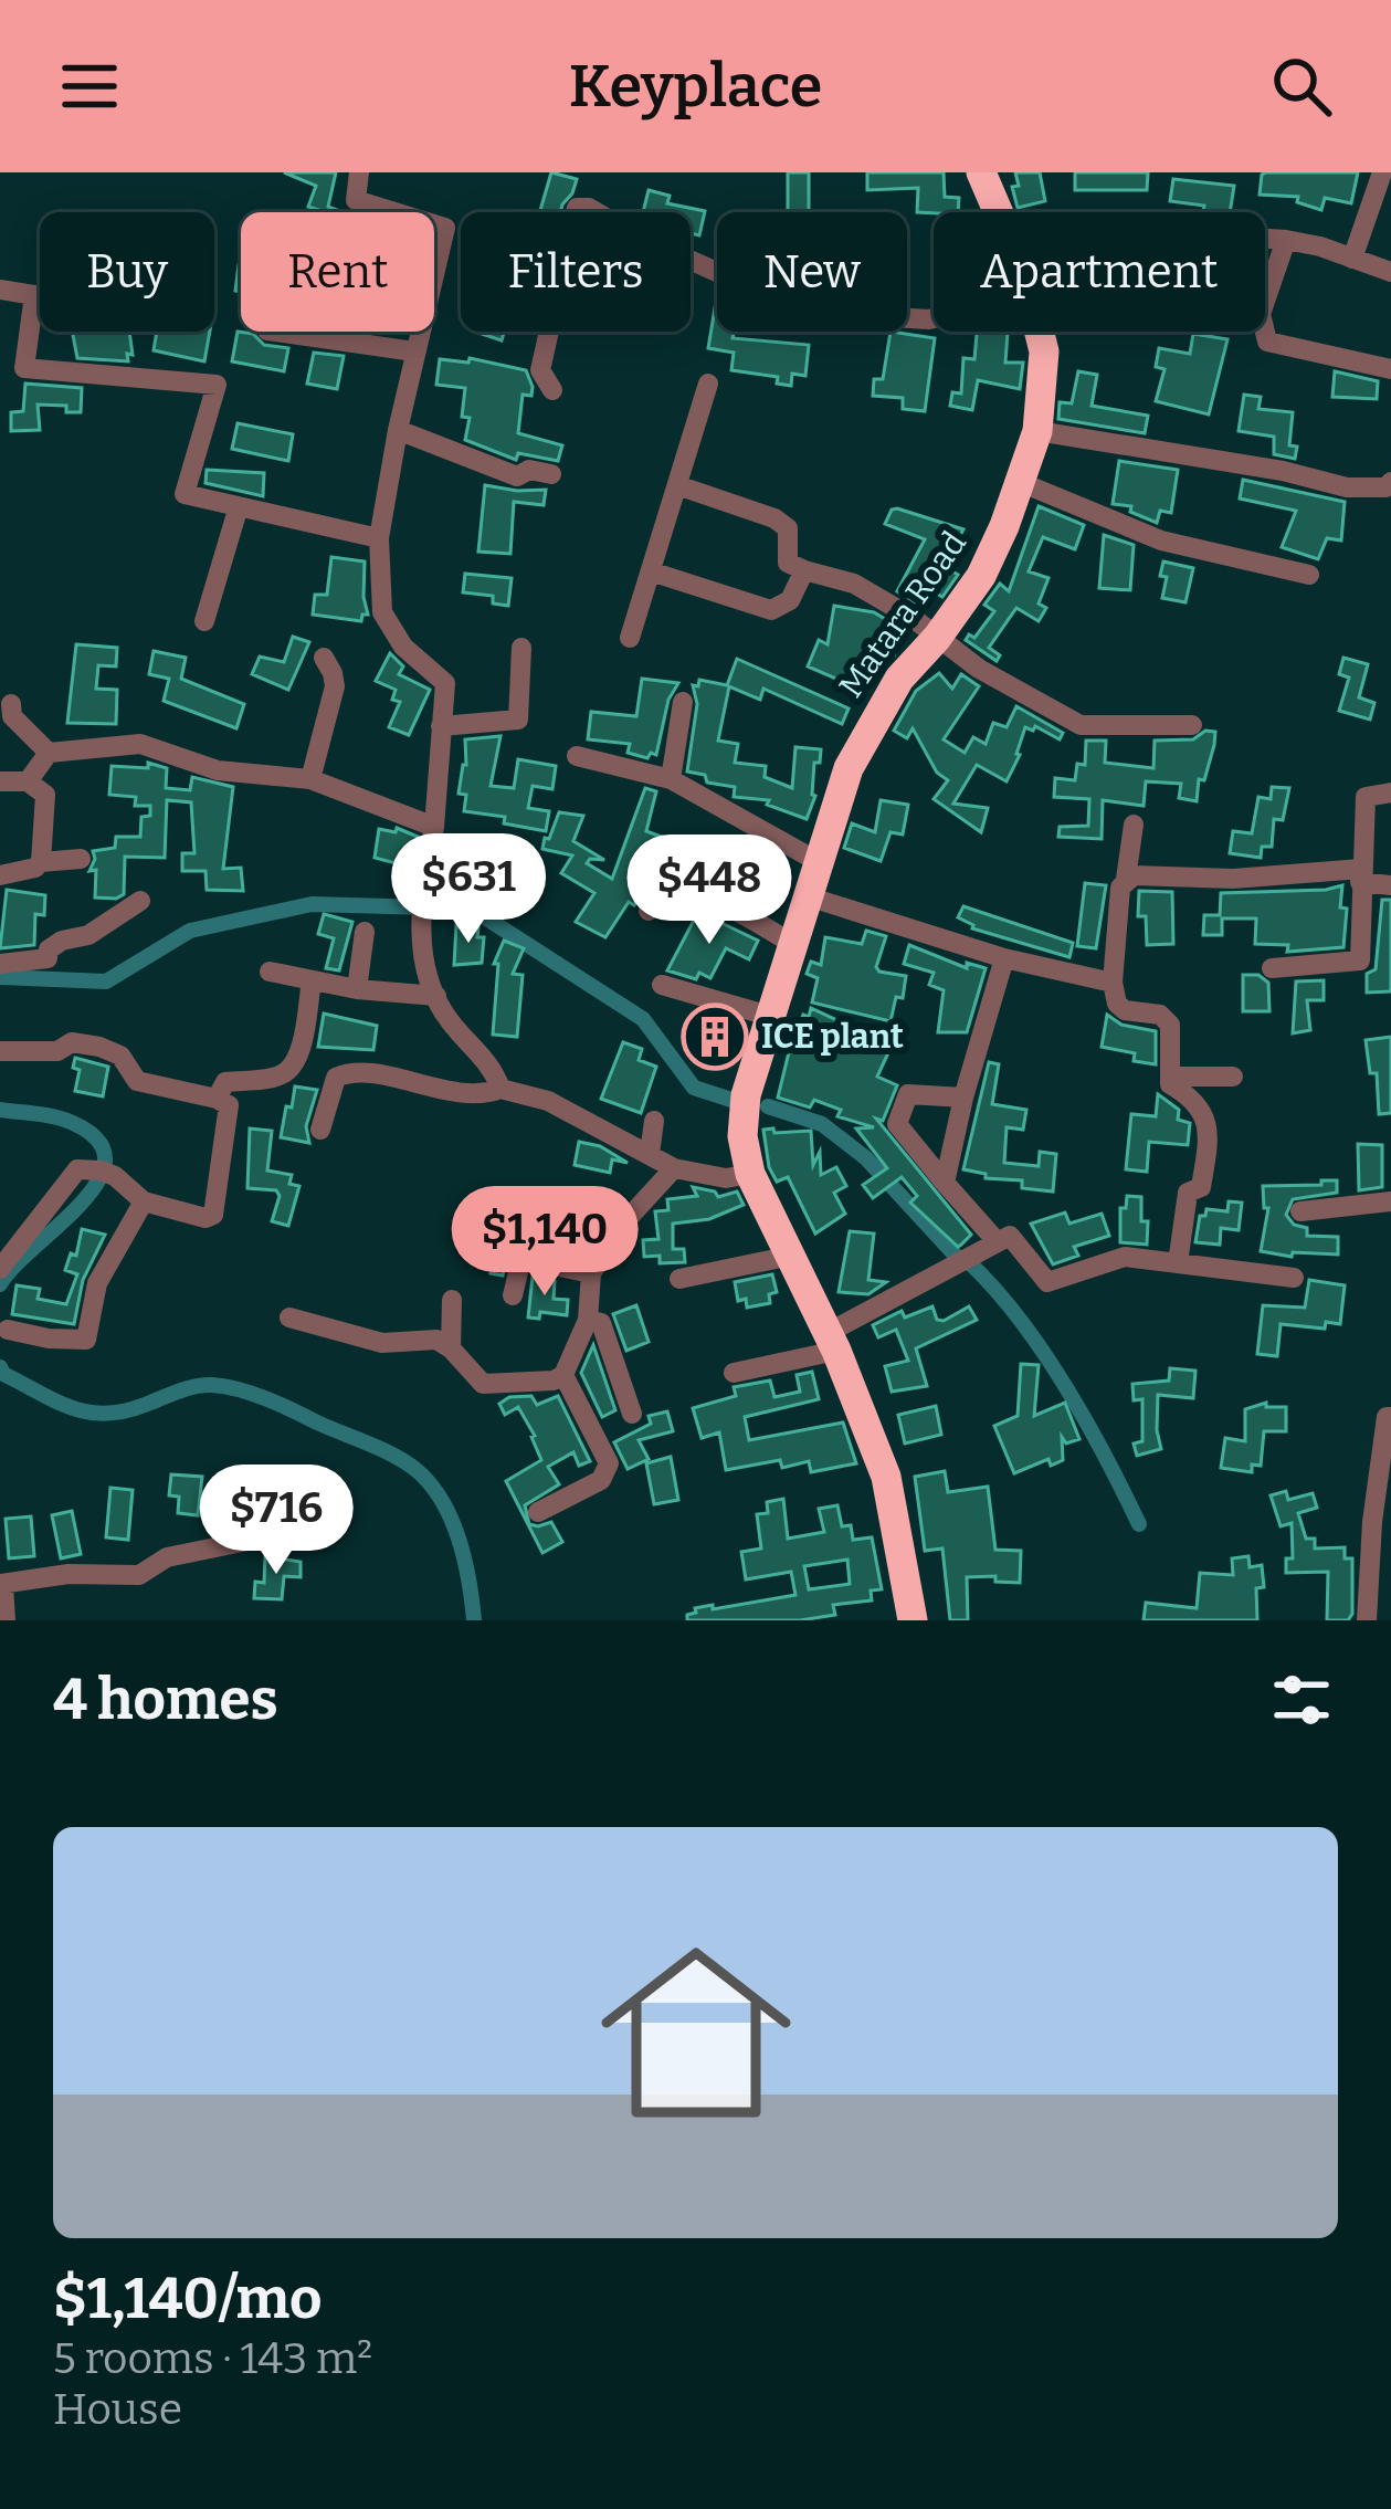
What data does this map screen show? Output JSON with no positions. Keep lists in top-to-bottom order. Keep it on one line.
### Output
{"streets":{"highway":["Matara Road"]},"places":{"building":["ICE plant"]},"page":{"header":"Keyplace","chip":["Buy","Rent","Filters","New","Apartment"],"price":["$631","$448","$1,140","$716"],"heading":"4 homes","list":[{"name":"$1,140/mo","note":"5 rooms · 143 m² · House"}]}}
